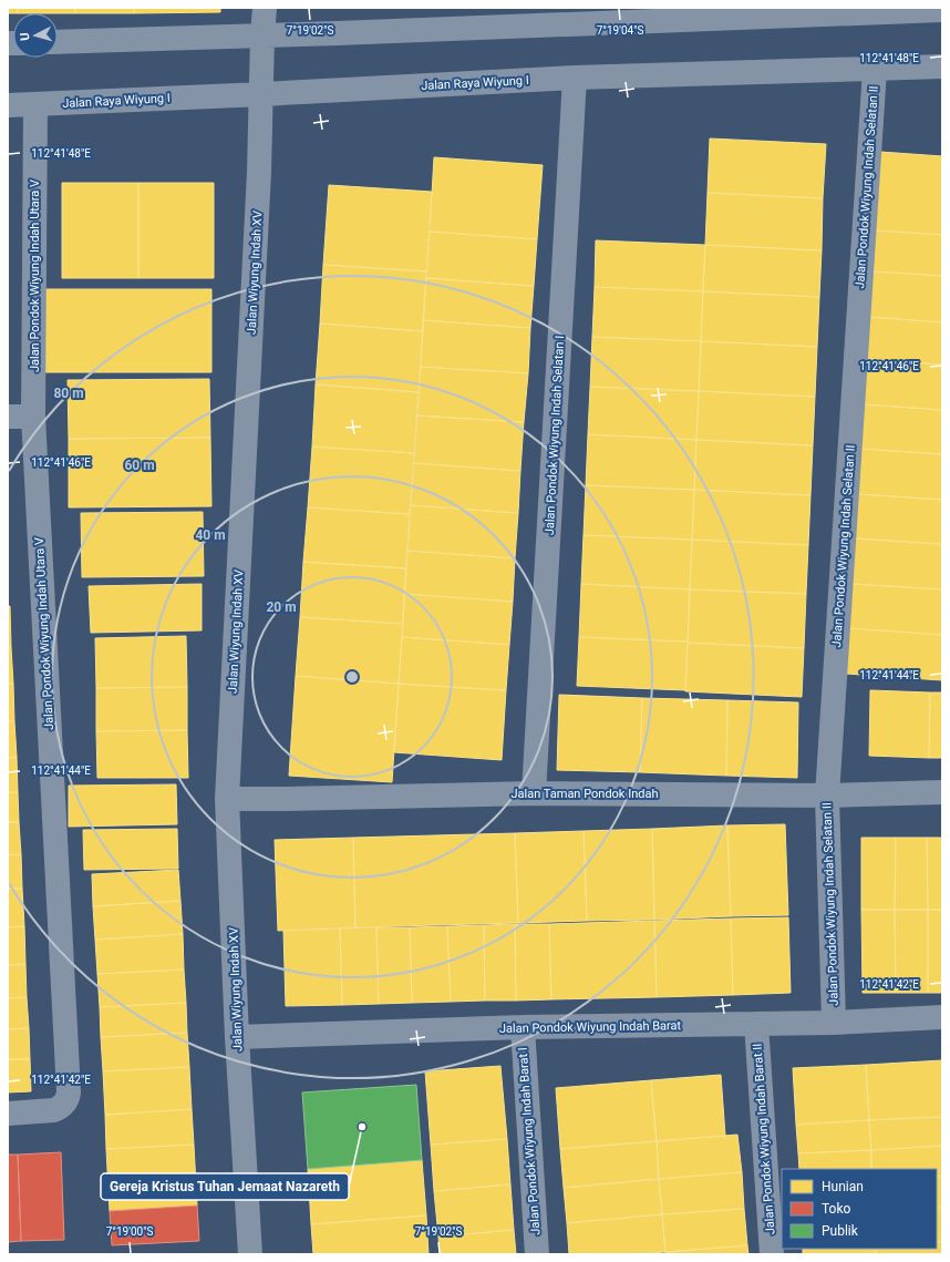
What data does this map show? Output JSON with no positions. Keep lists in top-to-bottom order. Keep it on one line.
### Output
{"streets":{"street":["Jalan Raya Wiyung I","Jalan Pondok Wiyung Indah Selatan II","Jalan Wiyung Indah XV","Jalan Pondok Wiyung Indah Utara V","Jalan Pondok Wiyung Indah Selatan I","Jalan Taman Pondok Indah","Jalan Pondok Wiyung Indah Barat","Jalan Pondok Wiyung Indah Barat II","Jalan Pondok Wiyung Indah Barat I"]},"crossings":[["Jalan Raya Wiyung I","Jalan Pondok Wiyung Indah Selatan II"],["Jalan Raya Wiyung I","Jalan Wiyung Indah XV"],["Jalan Raya Wiyung I","Jalan Pondok Wiyung Indah Utara V"],["Jalan Raya Wiyung I","Jalan Pondok Wiyung Indah Selatan I"],["Jalan Pondok Wiyung Indah Selatan II","Jalan Taman Pondok Indah"],["Jalan Pondok Wiyung Indah Selatan II","Jalan Pondok Wiyung Indah Barat"],["Jalan Wiyung Indah XV","Jalan Taman Pondok Indah"],["Jalan Wiyung Indah XV","Jalan Pondok Wiyung Indah Barat"],["Jalan Pondok Wiyung Indah Selatan I","Jalan Taman Pondok Indah"],["Jalan Pondok Wiyung Indah Barat","Jalan Pondok Wiyung Indah Barat II"],["Jalan Pondok Wiyung Indah Barat","Jalan Pondok Wiyung Indah Barat I"]],"places":["Gereja Kristus Tuhan Jemaat Nazareth"],"legend":["Hunian","Toko","Publik"],"north":"left","coordinates":["7°19'02\"S","7°19'04\"S","112°41'48\"E","112°41'46\"E","112°41'44\"E","112°41'42\"E","7°19'00\"S"],"rings":["80 m","60 m","40 m","20 m"]}
